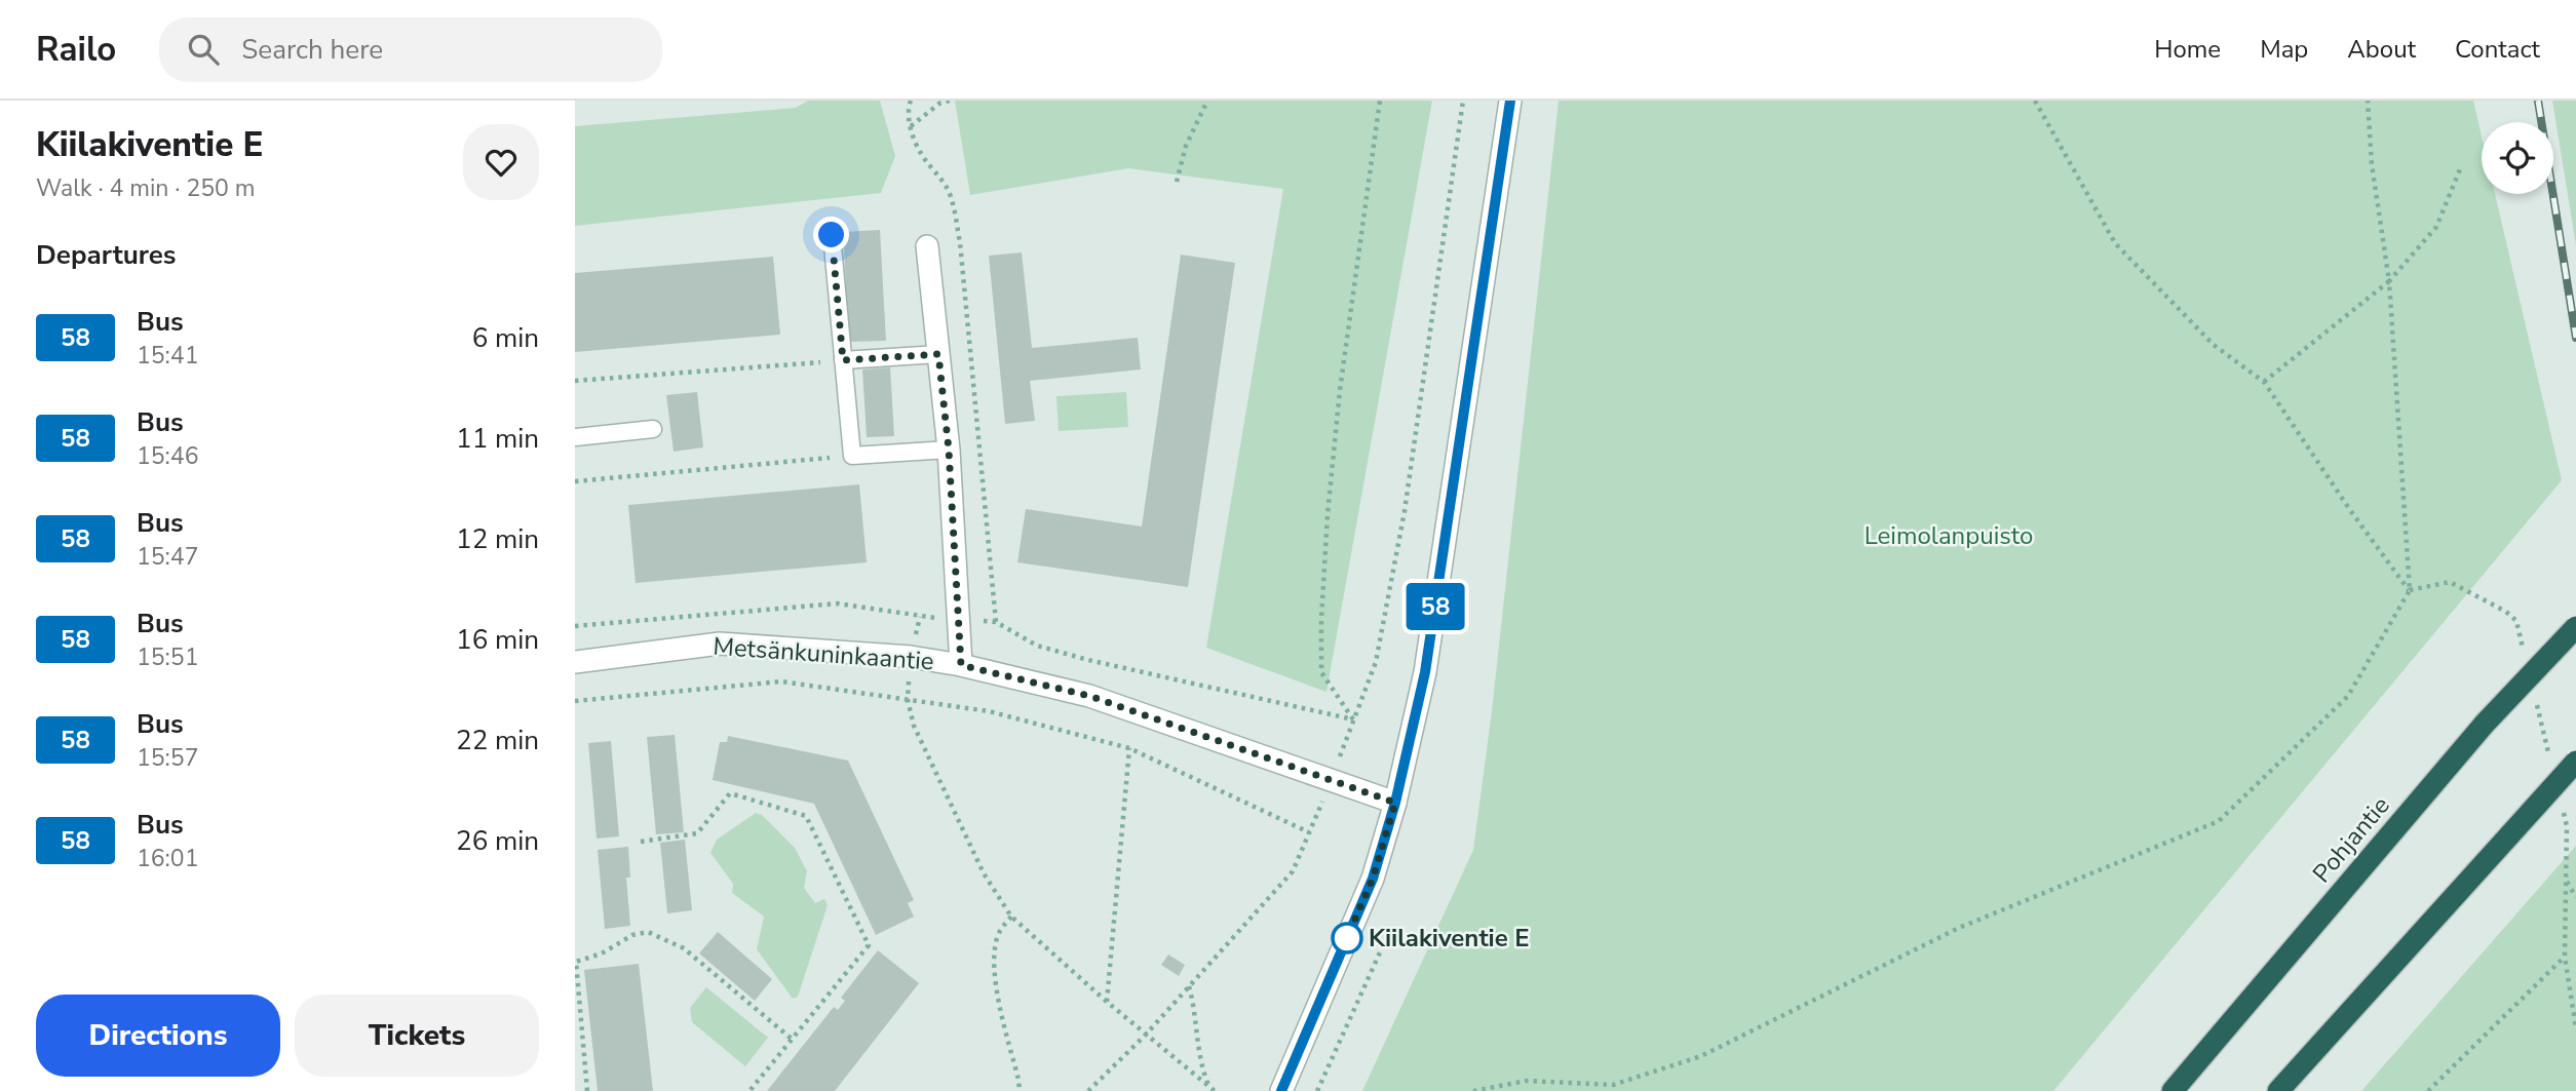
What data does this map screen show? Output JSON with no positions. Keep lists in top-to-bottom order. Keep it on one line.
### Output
{"streets":{"highway":["Pohjantie"],"street":["Metsänkuninkaantie"]},"parks":["Leimolanpuisto"],"places":["Kiilakiventie E"],"lines":["bus line 58"],"page":{"header":"Railo","search":"Search here","nav":["Home","Map","About","Contact"],"heading":[["Kiilakiventie E","Walk · 4 min · 250 m"],"Departures"],"on_map":"58","list":[{"mark":"58","name":"Bus","note":"15:41","value":"6 min"},{"mark":"58","name":"Bus","note":"15:46","value":"11 min"},{"mark":"58","name":"Bus","note":"15:47","value":"12 min"},{"mark":"58","name":"Bus","note":"15:51","value":"16 min"},{"mark":"58","name":"Bus","note":"15:57","value":"22 min"},{"mark":"58","name":"Bus","note":"16:01","value":"26 min"}],"buttons":["Directions","Tickets"]}}
